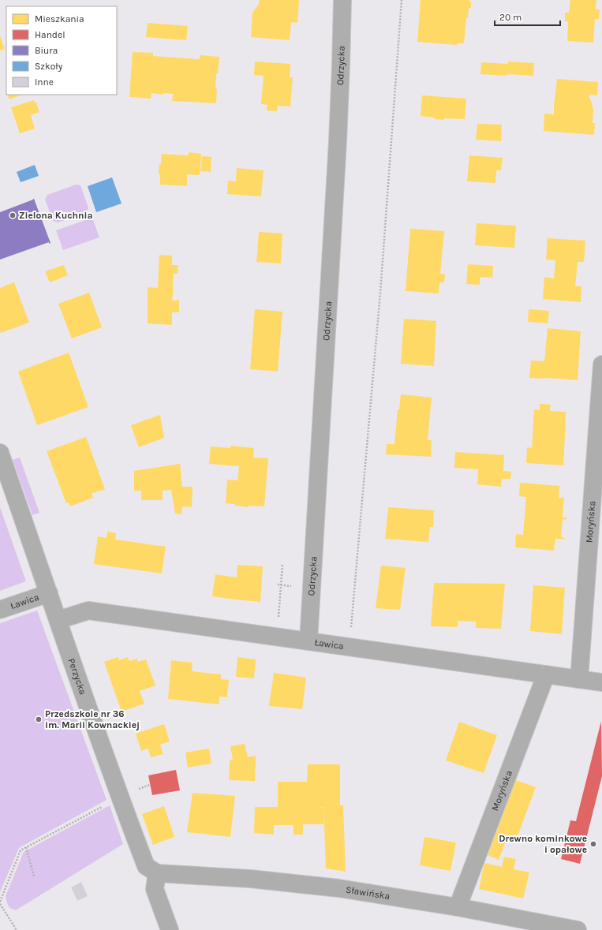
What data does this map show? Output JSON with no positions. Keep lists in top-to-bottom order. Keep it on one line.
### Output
{"streets":{"street":["Odrzycka","Moryńska","Ławica","Perzycka","Sławińska"]},"crossings":[["Odrzycka","Ławica"],["Moryńska","Ławica"],["Moryńska","Sławińska"],["Ławica","Perzycka"],["Perzycka","Sławińska"]],"places":["Zielona Kuchnia","Przedszkole nr 36 im. Marii Kownackiej","Drewno kominkowe i opałowe"],"legend":["Mieszkania","Handel","Biura","Szkoły","Inne"],"scale_bar":"20 m"}
